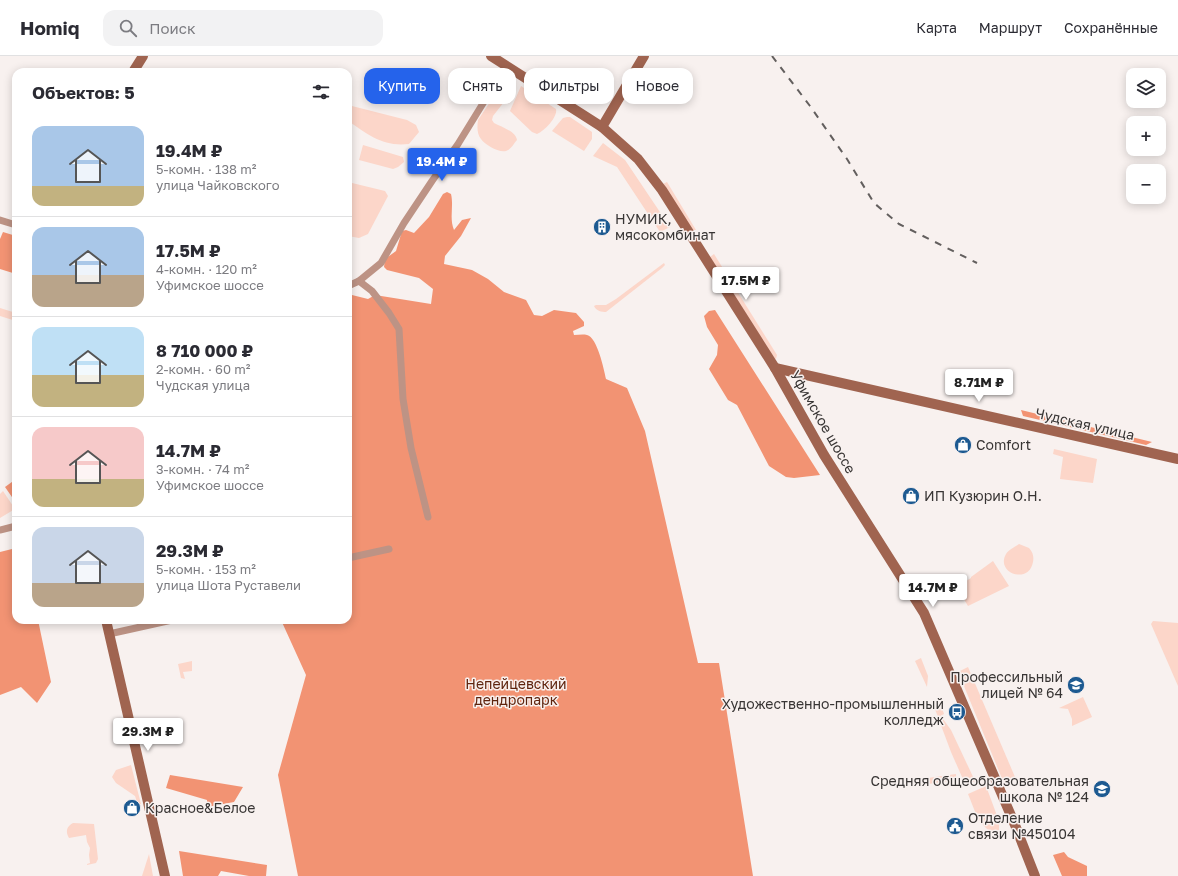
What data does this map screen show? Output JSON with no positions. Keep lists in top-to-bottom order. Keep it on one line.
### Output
{"streets":{"main road":["Уфимское шоссе","Чудская улица"]},"crossings":[["Уфимское шоссе","Чудская улица"]],"parks":["Непейцевский дендропарк"],"places":{"building":["НУМИК, мясокомбинат"],"shop":["Comfort","ИП Кузюрин О.Н.","Красное&Белое"],"school or university":["Профессильный лицей № 64","Средняя общеобразовательная школа № 124"],"bus stop":["Художественно-промышленный колледж"],"public building":["Отделение связи №450104"]},"page":{"header":"Homiq","search":"Поиск","nav":["Карта","Маршрут","Сохранённые"],"map_buttons":["+","−"],"chip":["Купить","Снять","Фильтры","Новое"],"heading":"Объектов: 5","list":[{"name":"19.4M ₽","note":"5-комн. · 138 m² · улица Чайковского"},{"name":"17.5M ₽","note":"4-комн. · 120 m² · Уфимское шоссе"},{"name":"8 710 000 ₽","note":"2-комн. · 60 m² · Чудская улица"},{"name":"14.7M ₽","note":"3-комн. · 74 m² · Уфимское шоссе"},{"name":"29.3M ₽","note":"5-комн. · 153 m² · улица Шота Руставели"}],"price":["19.4M ₽","17.5M ₽","8.71M ₽","14.7M ₽","29.3M ₽"]}}
